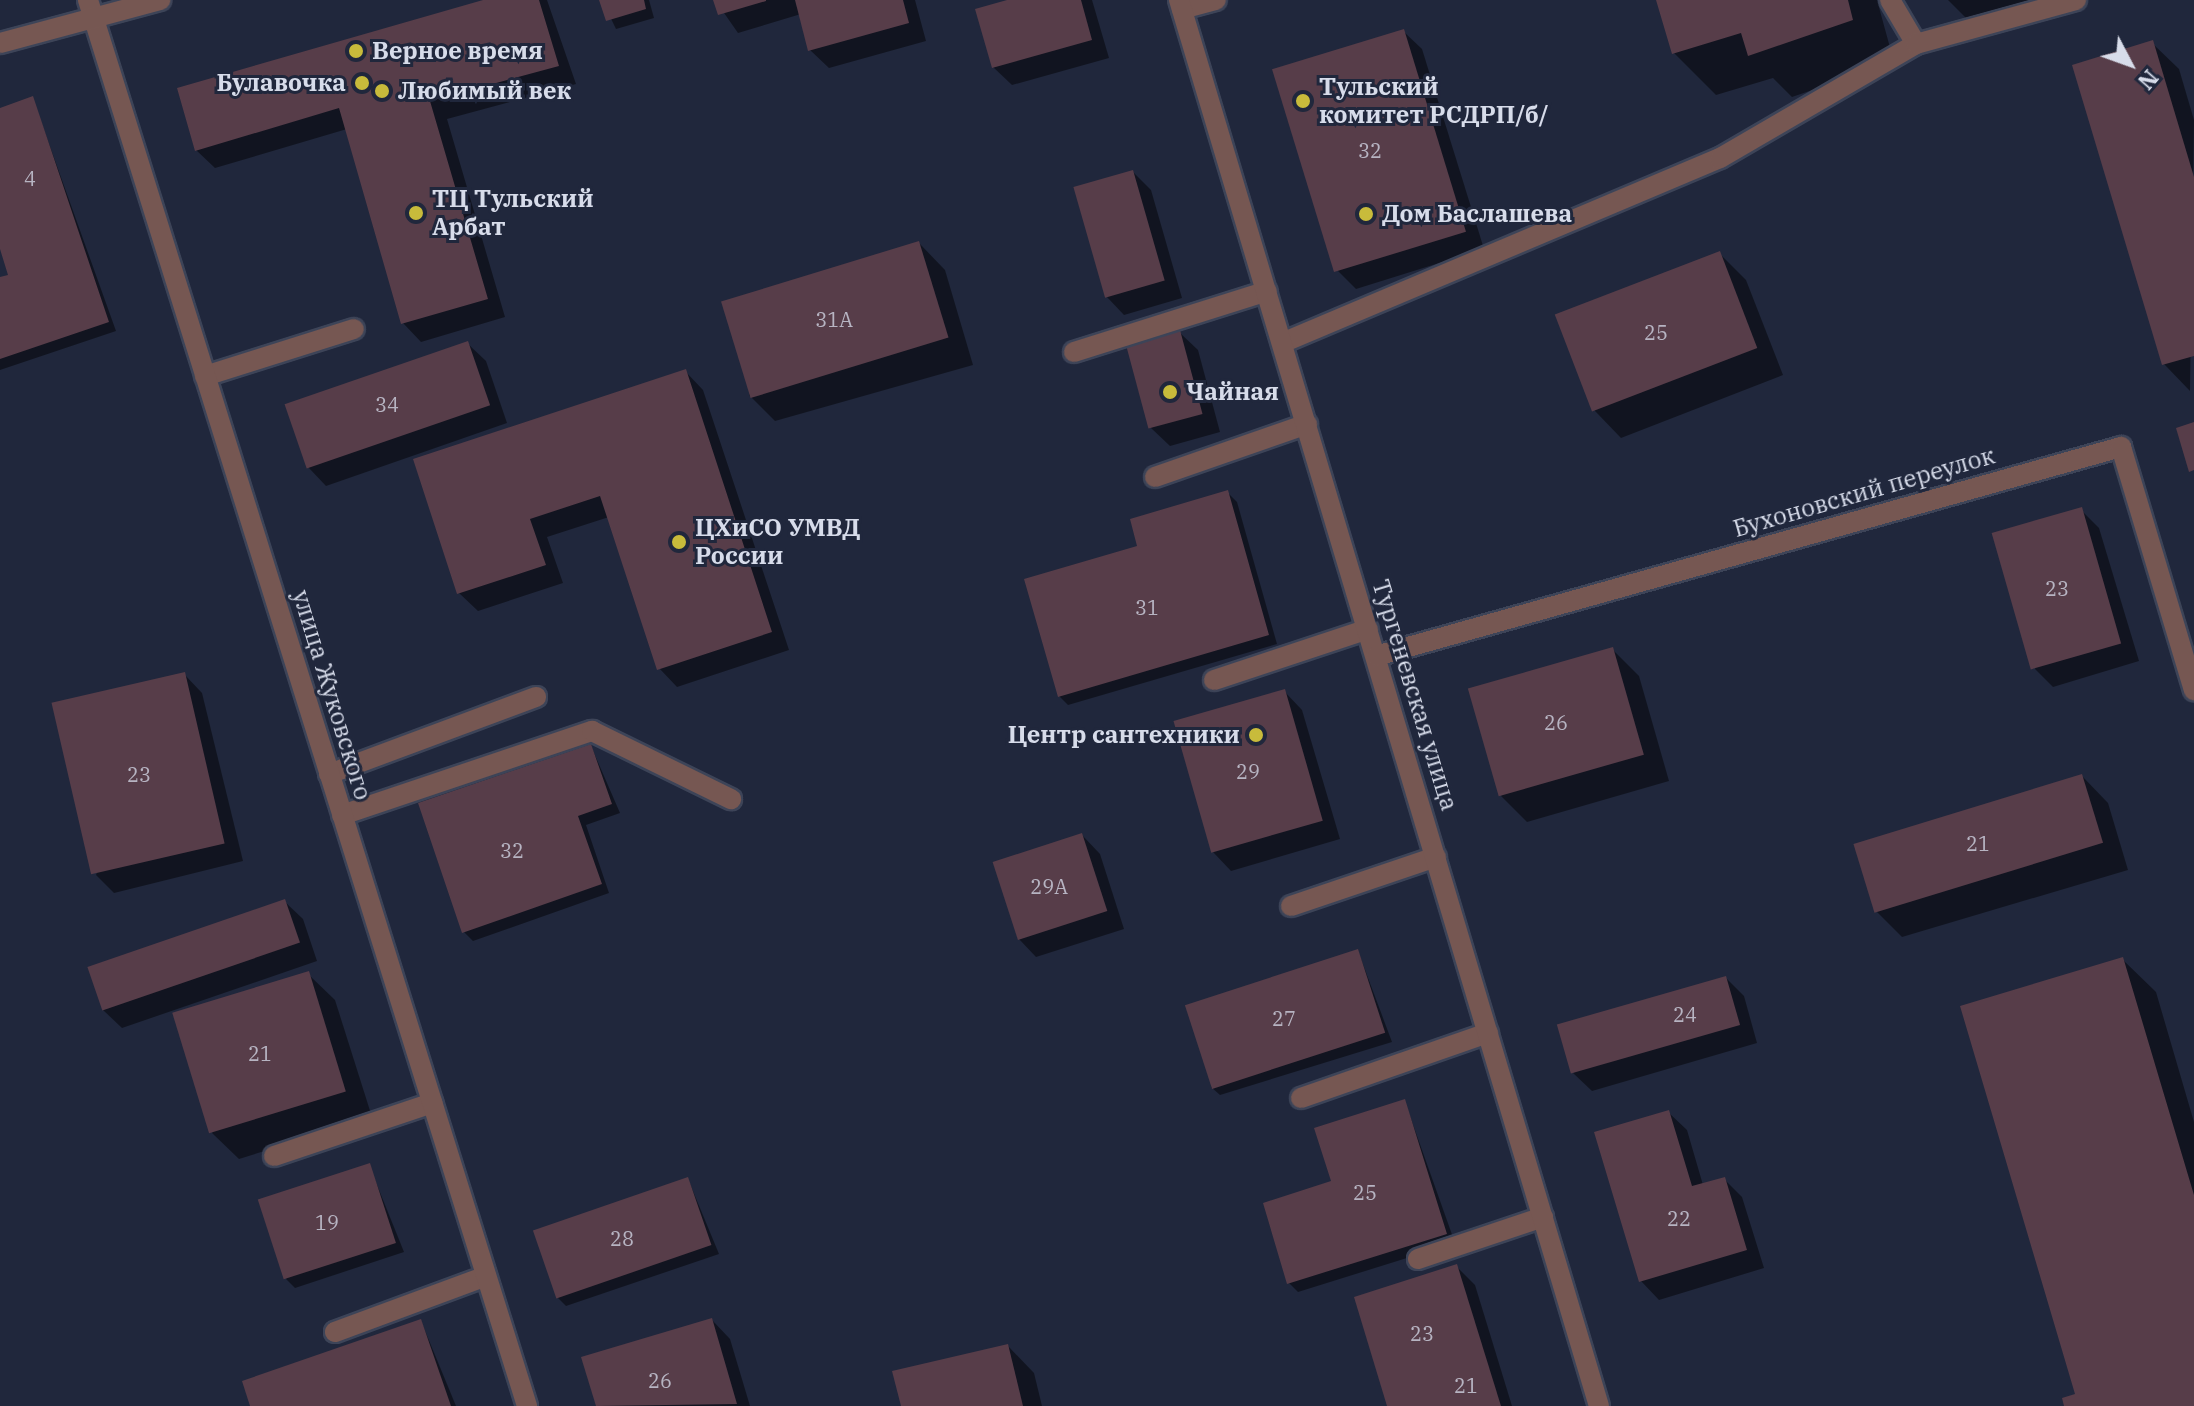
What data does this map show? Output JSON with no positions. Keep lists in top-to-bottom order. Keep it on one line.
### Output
{"streets":{"street":["Бухоновский переулок","улица Жуковского","Тургеневская улица"]},"crossings":[["Бухоновский переулок","Тургеневская улица"]],"places":["Верное время","Булавочка","Любимый век","Тульский комитет РСДРП/б/","ТЦ Тульский Арбат","Дом Баслашева","Чайная","ЦХиСО УМВД России","Центр сантехники"],"house_numbers":["32","4","31А","25","34","23","31","26","29","23","21","32","29А","24","27","21","25","22","19","28","23","26","21"],"north":"bottom right"}
